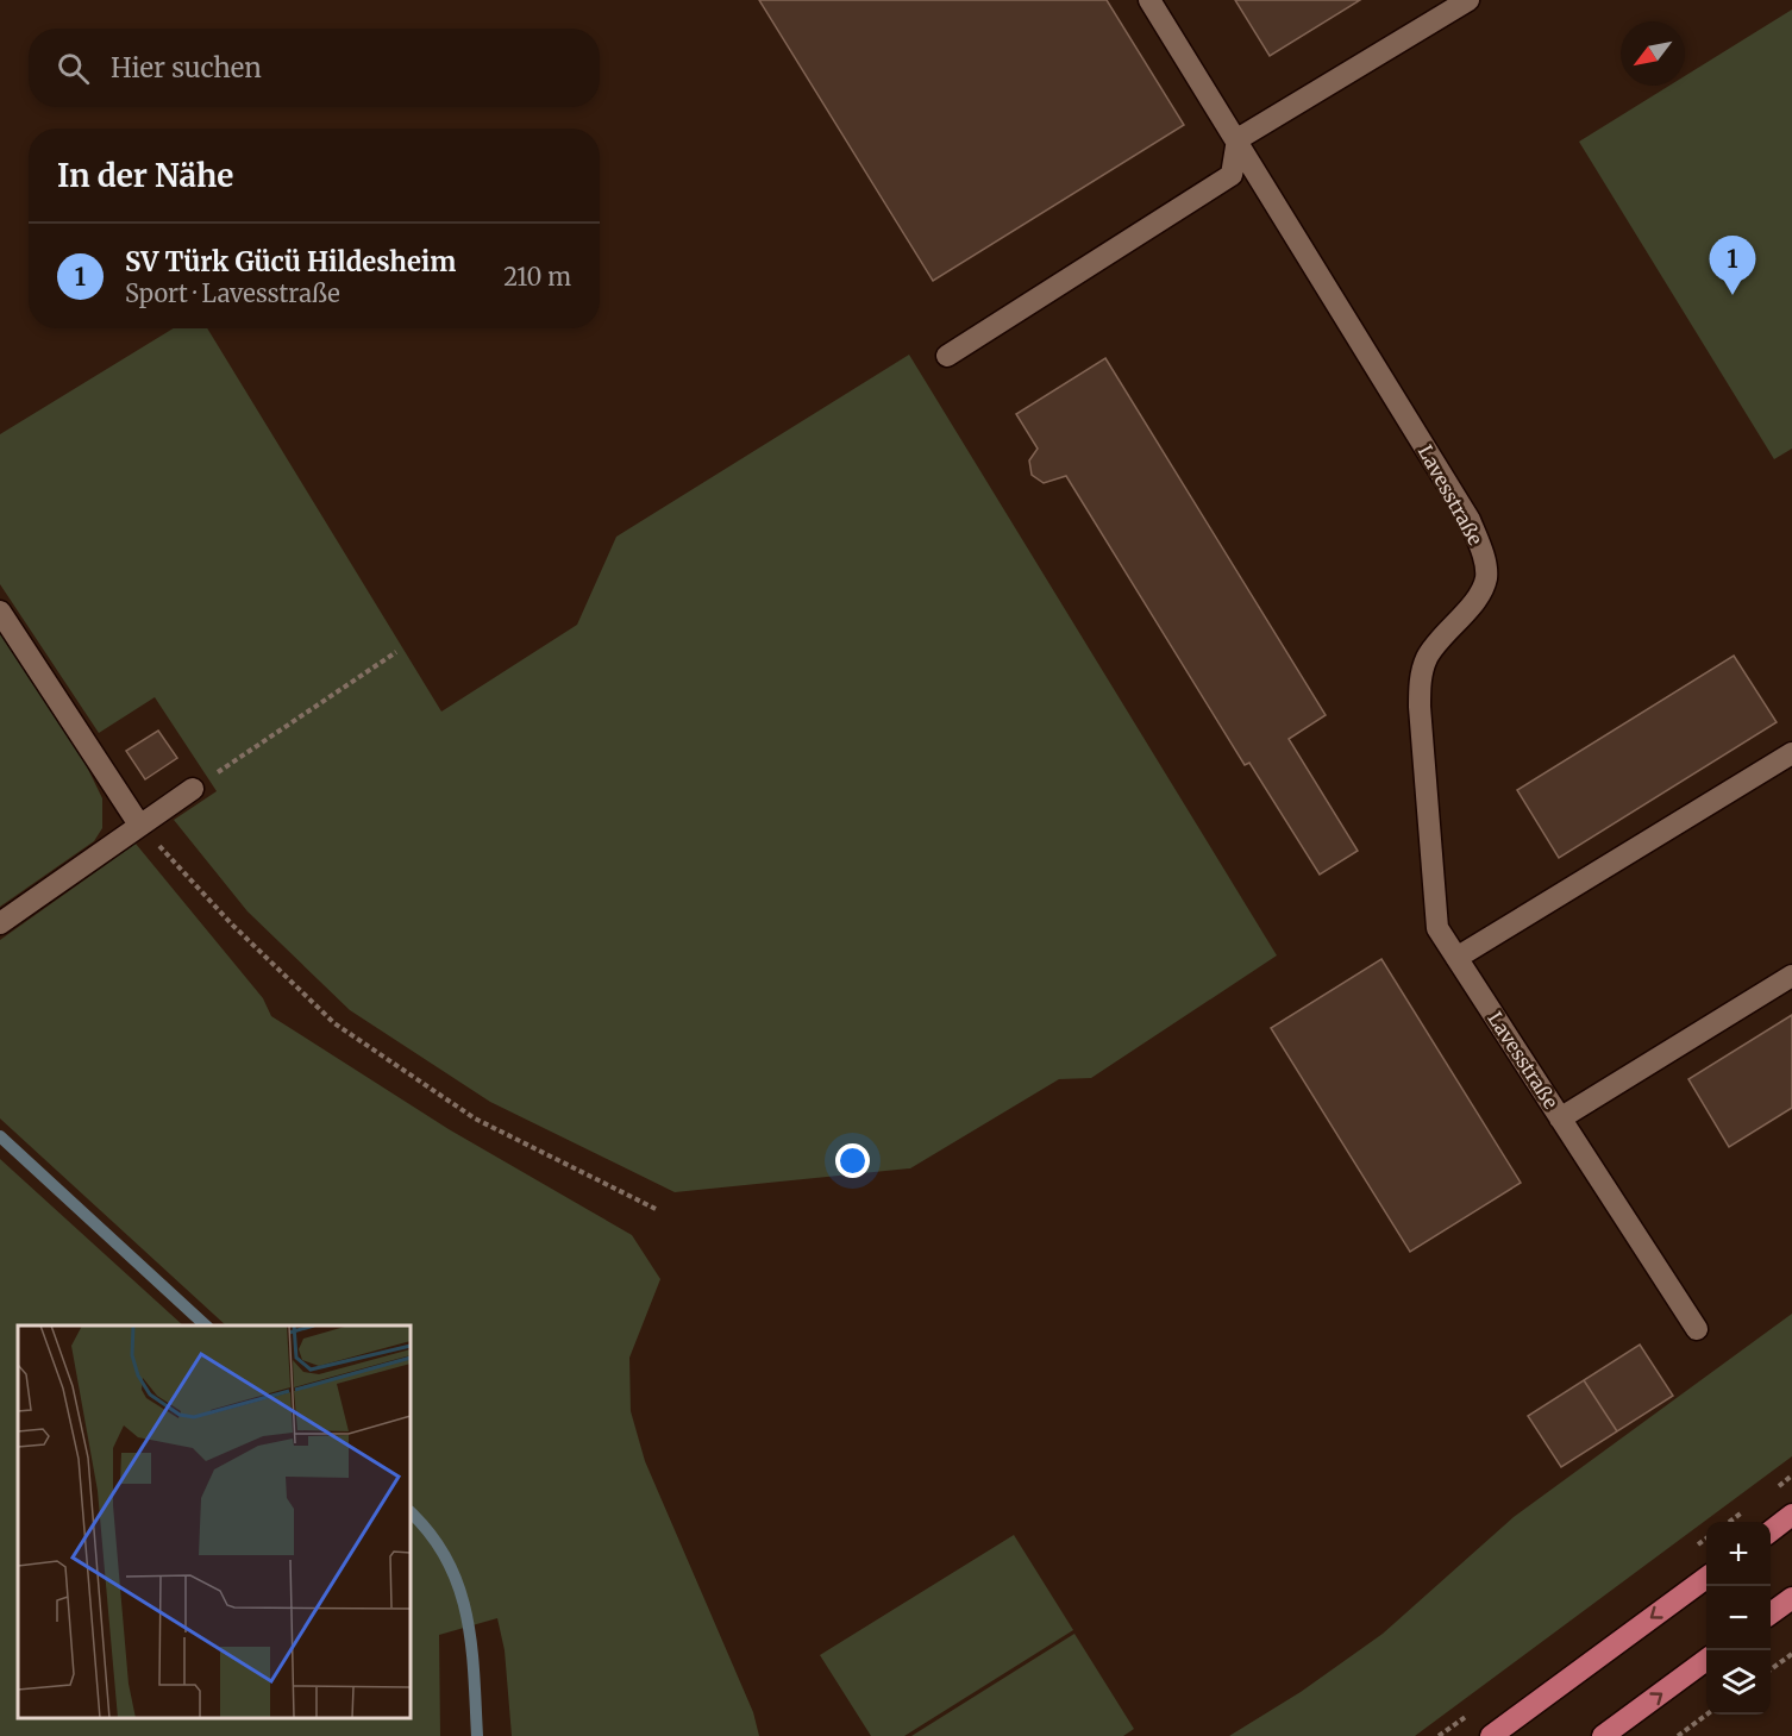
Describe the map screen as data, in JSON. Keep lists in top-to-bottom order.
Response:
{
  "streets": {
    "street": ["Lavesstraße"]
  },
  "north": "bottom left",
  "page": {
    "search": "Hier suchen",
    "heading": "In der Nähe",
    "list": [
      {
        "mark": "1",
        "name": "SV Türk Gücü Hildesheim",
        "note": "Sport · Lavesstraße",
        "value": "210 m"
      }
    ],
    "pins": "1",
    "map_buttons": ["+", "−"]
  }
}
